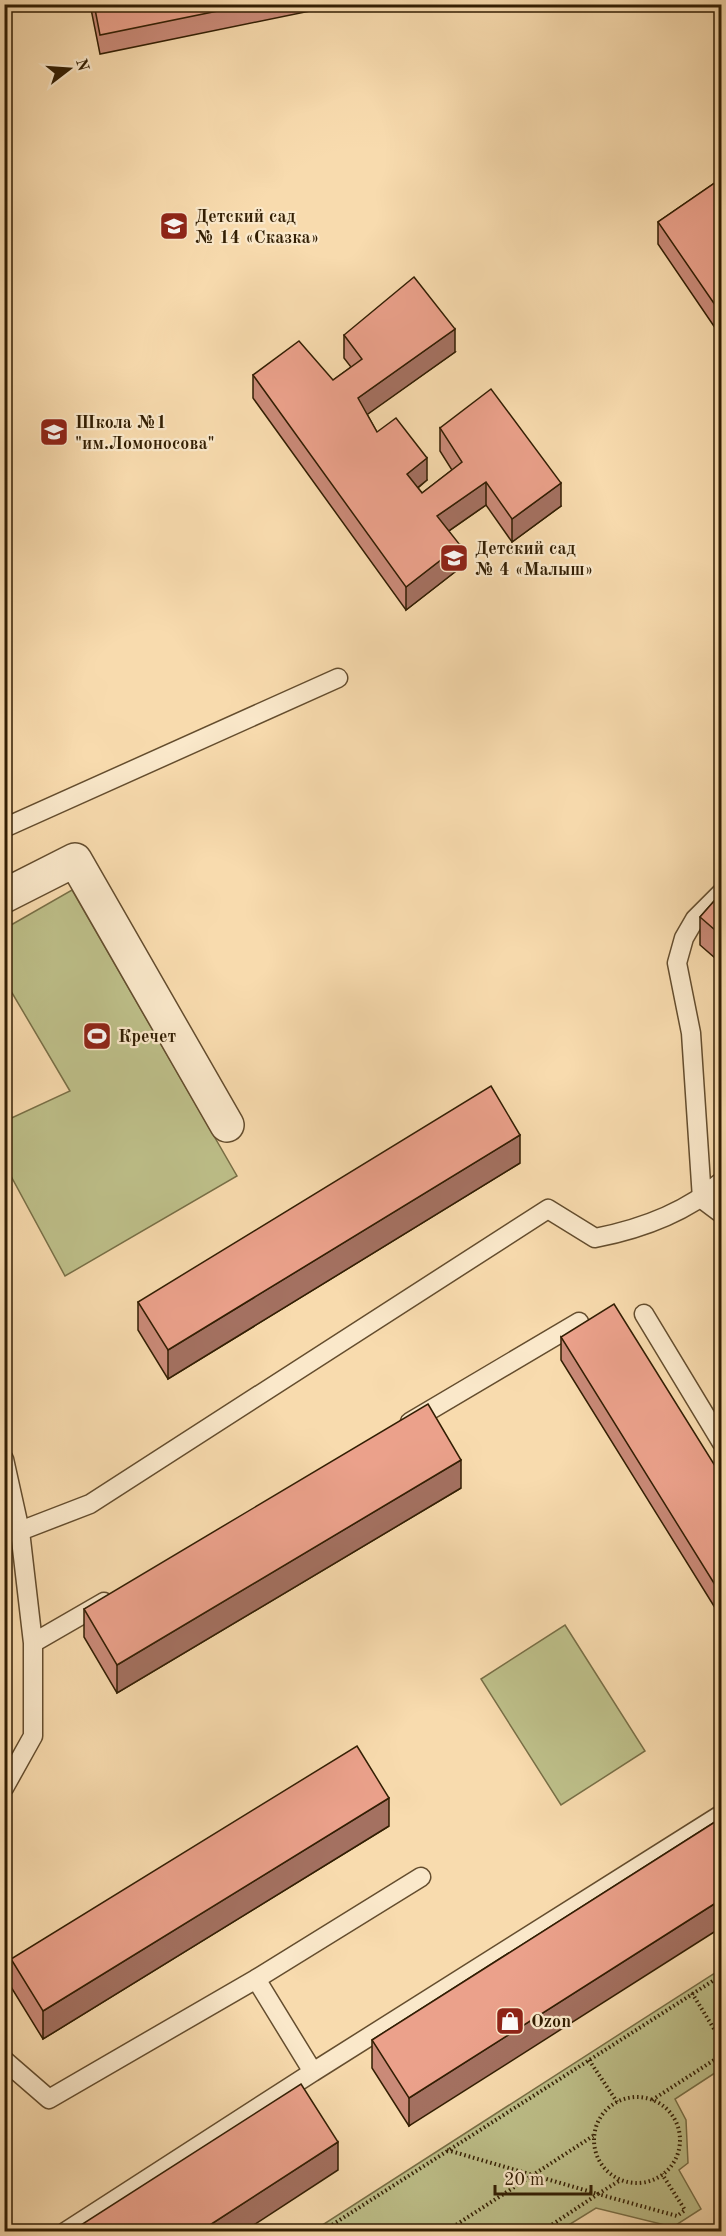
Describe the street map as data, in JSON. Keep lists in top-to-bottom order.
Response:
{
  "places": {
    "school or university": ["Детский сад № 14 «Сказка»", "Школа №1 \"им.Ломоносова\"", "Детский сад № 4 «Малыш»"],
    "sports": ["Кречет"],
    "shop": ["Ozon"]
  },
  "scale_bar": "20 m",
  "north": "right"
}
